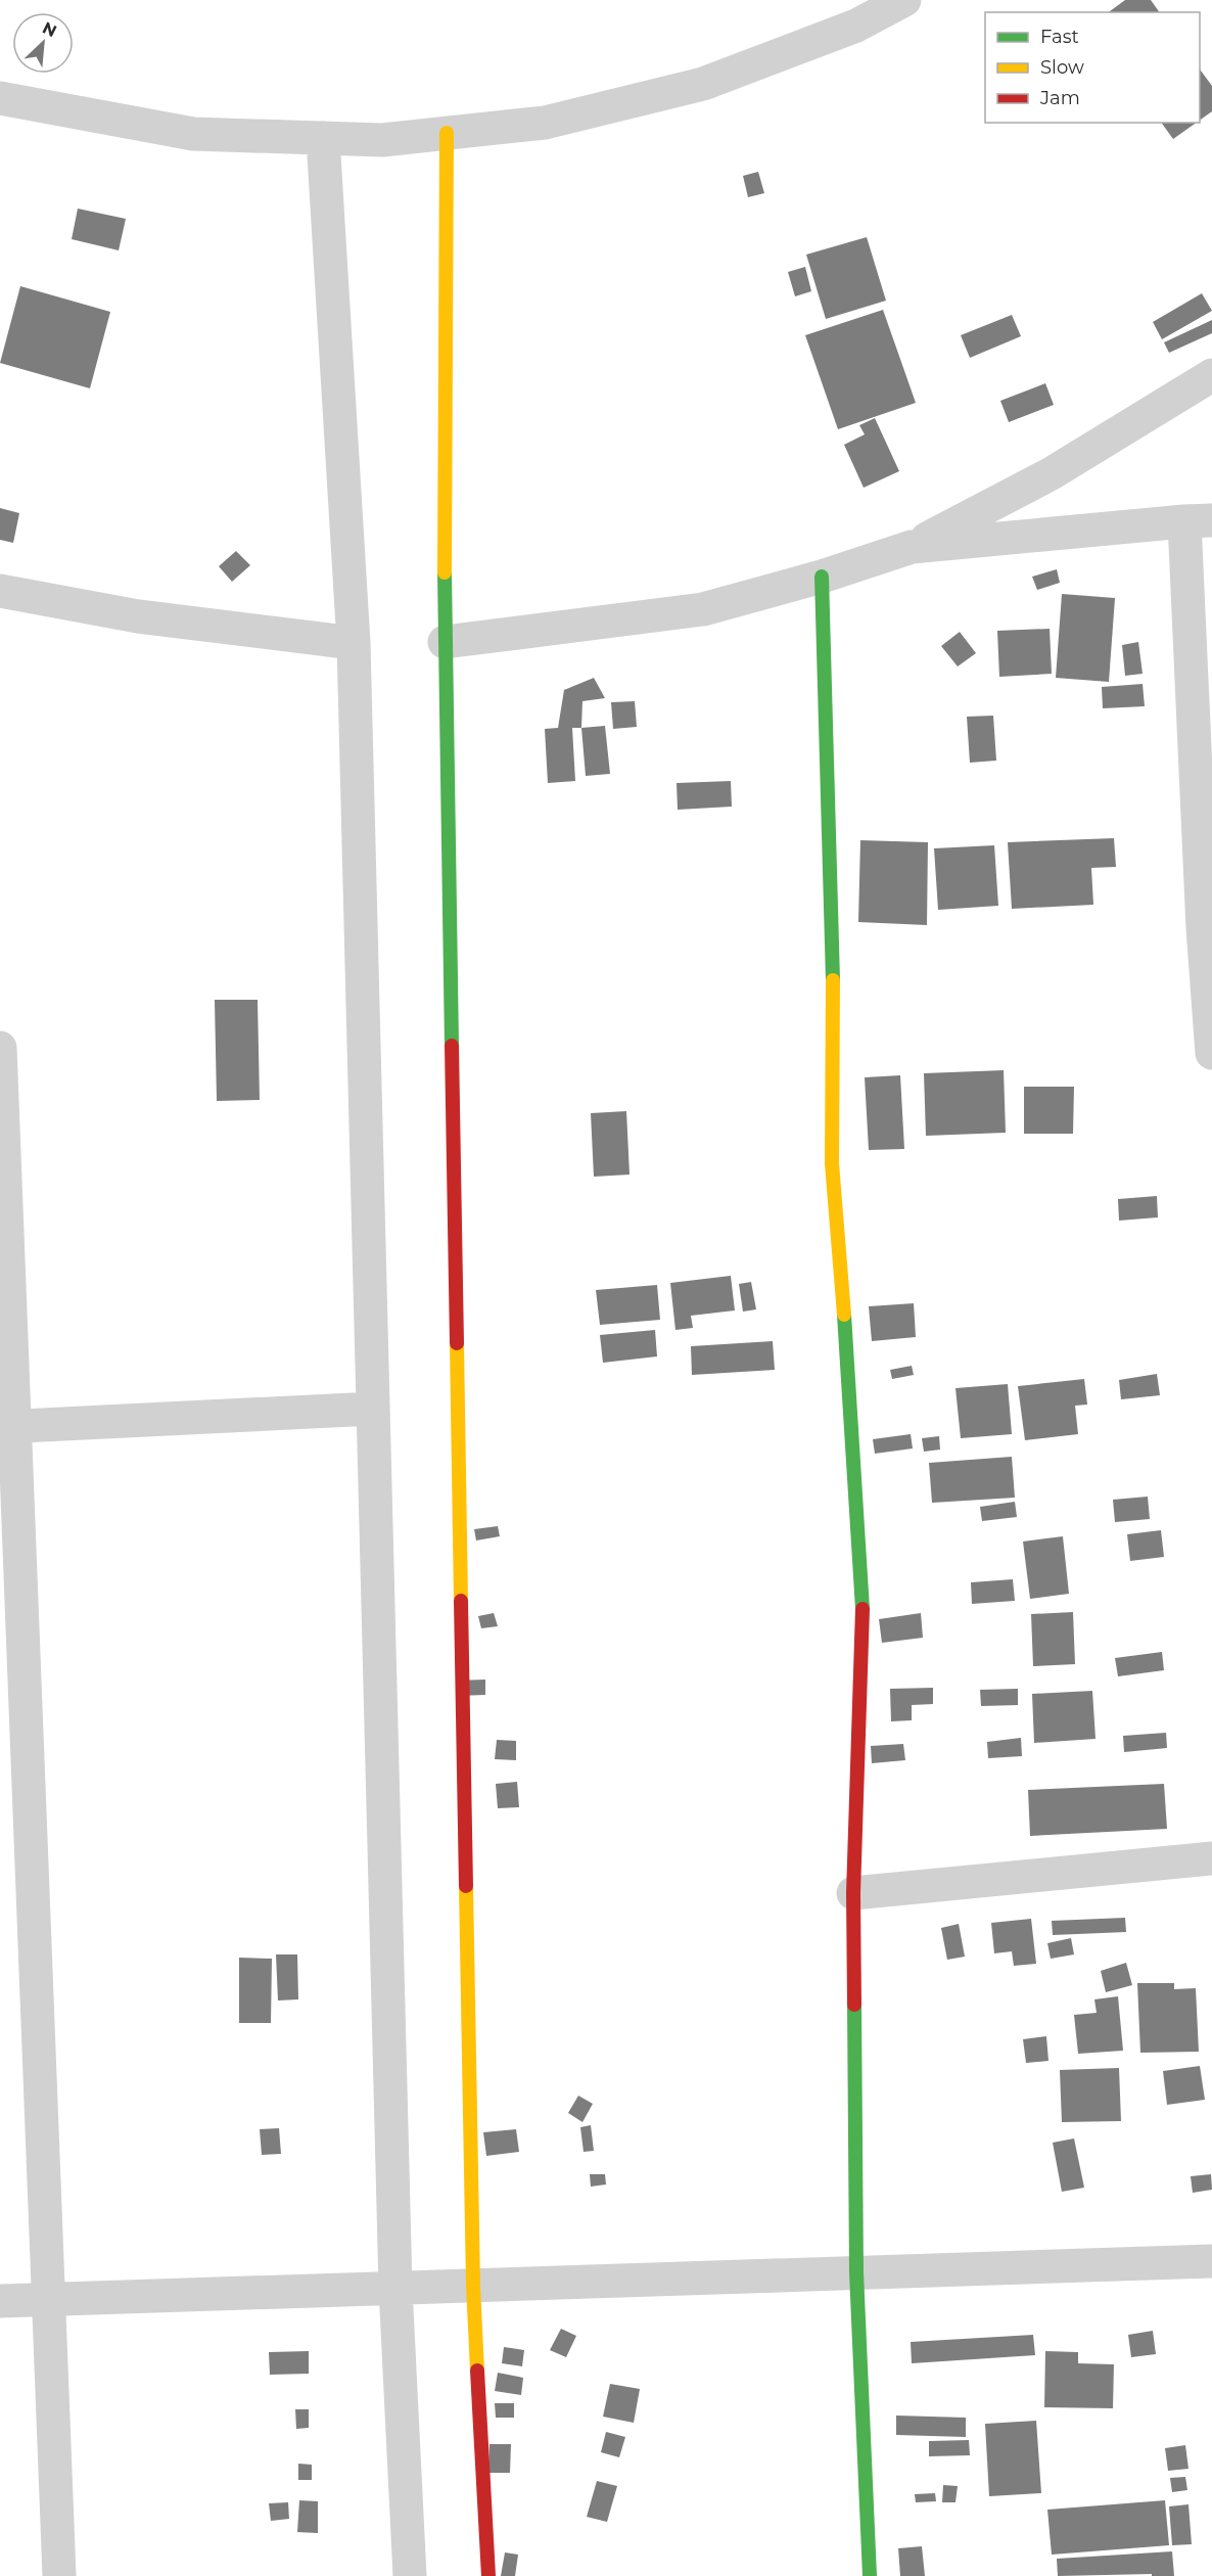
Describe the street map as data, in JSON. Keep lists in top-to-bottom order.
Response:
{
  "legend": ["Fast", "Slow", "Jam"],
  "north": "top right"
}
